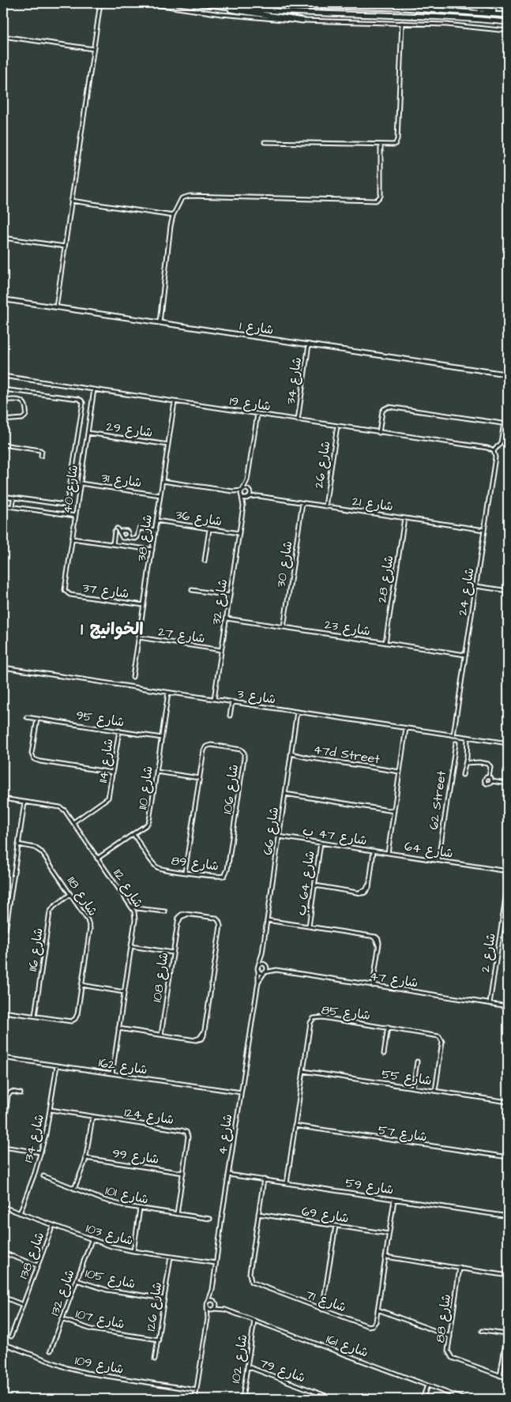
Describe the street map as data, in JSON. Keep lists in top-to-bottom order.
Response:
{
  "streets": {
    "street": [
      "شارع 1",
      "شارع 34",
      "شارع 19",
      "شارع 29",
      "شارع 26",
      "شارع 31",
      "شارع 40",
      "شارع 21",
      "شارع 36",
      "شارع 38",
      "شارع 30",
      "شارع 28",
      "شارع 37",
      "شارع 24",
      "شارع 32",
      "شارع 23",
      "شارع 27",
      "شارع 3",
      "شارع 95",
      "47d Street",
      "شارع 114",
      "شارع 110",
      "شارع 106",
      "62 Street",
      "شارع 66",
      "شارع 47 ب",
      "شارع 64",
      "شارع 89",
      "شارع 64 ب",
      "شارع 112",
      "شارع 118",
      "شارع 116",
      "شارع 2",
      "شارع 108",
      "شارع 47",
      "شارع 85",
      "شارع 162",
      "شارع 55",
      "شارع 124",
      "شارع 57",
      "شارع 4",
      "شارع 134",
      "شارع 99",
      "شارع 59",
      "شارع 101",
      "شارع 69",
      "شارع 103",
      "شارع 138",
      "شارع 105",
      "شارع 132",
      "شارع 71",
      "شارع 126",
      "شارع 107",
      "شارع 88",
      "شارع 161",
      "شارع 102",
      "شارع 109",
      "شارع 79"
    ]
  },
  "crossings": [
    ["شارع 1", "شارع 34"],
    ["شارع 34", "شارع 19"],
    ["شارع 19", "شارع 26"],
    ["شارع 19", "شارع 40"],
    ["شارع 19", "شارع 38"],
    ["شارع 19", "شارع 24"],
    ["شارع 29", "شارع 40"],
    ["شارع 29", "شارع 38"],
    ["شارع 26", "شارع 21"],
    ["شارع 31", "شارع 40"],
    ["شارع 31", "شارع 38"],
    ["شارع 40", "شارع 37"],
    ["شارع 21", "شارع 30"],
    ["شارع 21", "شارع 28"],
    ["شارع 21", "شارع 24"],
    ["شارع 21", "شارع 32"],
    ["شارع 36", "شارع 38"],
    ["شارع 36", "شارع 32"],
    ["شارع 38", "شارع 37"],
    ["شارع 38", "شارع 27"],
    ["شارع 30", "شارع 23"],
    ["شارع 28", "شارع 23"],
    ["شارع 24", "شارع 23"],
    ["شارع 24", "شارع 3"],
    ["شارع 32", "شارع 23"],
    ["شارع 32", "شارع 27"],
    ["شارع 32", "شارع 3"],
    ["شارع 3", "شارع 110"],
    ["شارع 3", "شارع 66"],
    ["شارع 3", "شارع 64"],
    ["شارع 95", "شارع 114"],
    ["شارع 95", "شارع 110"],
    ["47d Street", "شارع 66"],
    ["47d Street", "شارع 64"],
    ["شارع 114", "شارع 112"],
    ["شارع 110", "شارع 89"],
    ["شارع 110", "شارع 112"],
    ["شارع 106", "شارع 89"],
    ["62 Street", "شارع 64"],
    ["شارع 66", "شارع 47 ب"],
    ["شارع 66", "شارع 47"],
    ["شارع 66", "شارع 4"],
    ["شارع 47 ب", "شارع 64"],
    ["شارع 47 ب", "شارع 64 ب"],
    ["شارع 112", "شارع 162"],
    ["شارع 118", "شارع 116"],
    ["شارع 2", "شارع 47"],
    ["شارع 47", "شارع 4"],
    ["شارع 85", "شارع 55"],
    ["شارع 85", "شارع 57"],
    ["شارع 85", "شارع 59"],
    ["شارع 162", "شارع 4"],
    ["شارع 162", "شارع 134"],
    ["شارع 124", "شارع 134"],
    ["شارع 124", "شارع 99"],
    ["شارع 124", "شارع 101"],
    ["شارع 4", "شارع 59"],
    ["شارع 4", "شارع 103"],
    ["شارع 4", "شارع 161"],
    ["شارع 134", "شارع 103"],
    ["شارع 59", "شارع 71"],
    ["شارع 69", "شارع 71"],
    ["شارع 103", "شارع 138"],
    ["شارع 103", "شارع 132"],
    ["شارع 103", "شارع 126"],
    ["شارع 105", "شارع 132"],
    ["شارع 105", "شارع 126"],
    ["شارع 132", "شارع 107"],
    ["شارع 126", "شارع 107"],
    ["شارع 161", "شارع 102"],
    ["شارع 102", "شارع 79"]
  ],
  "districts": ["الخوانيج 1"]
}
